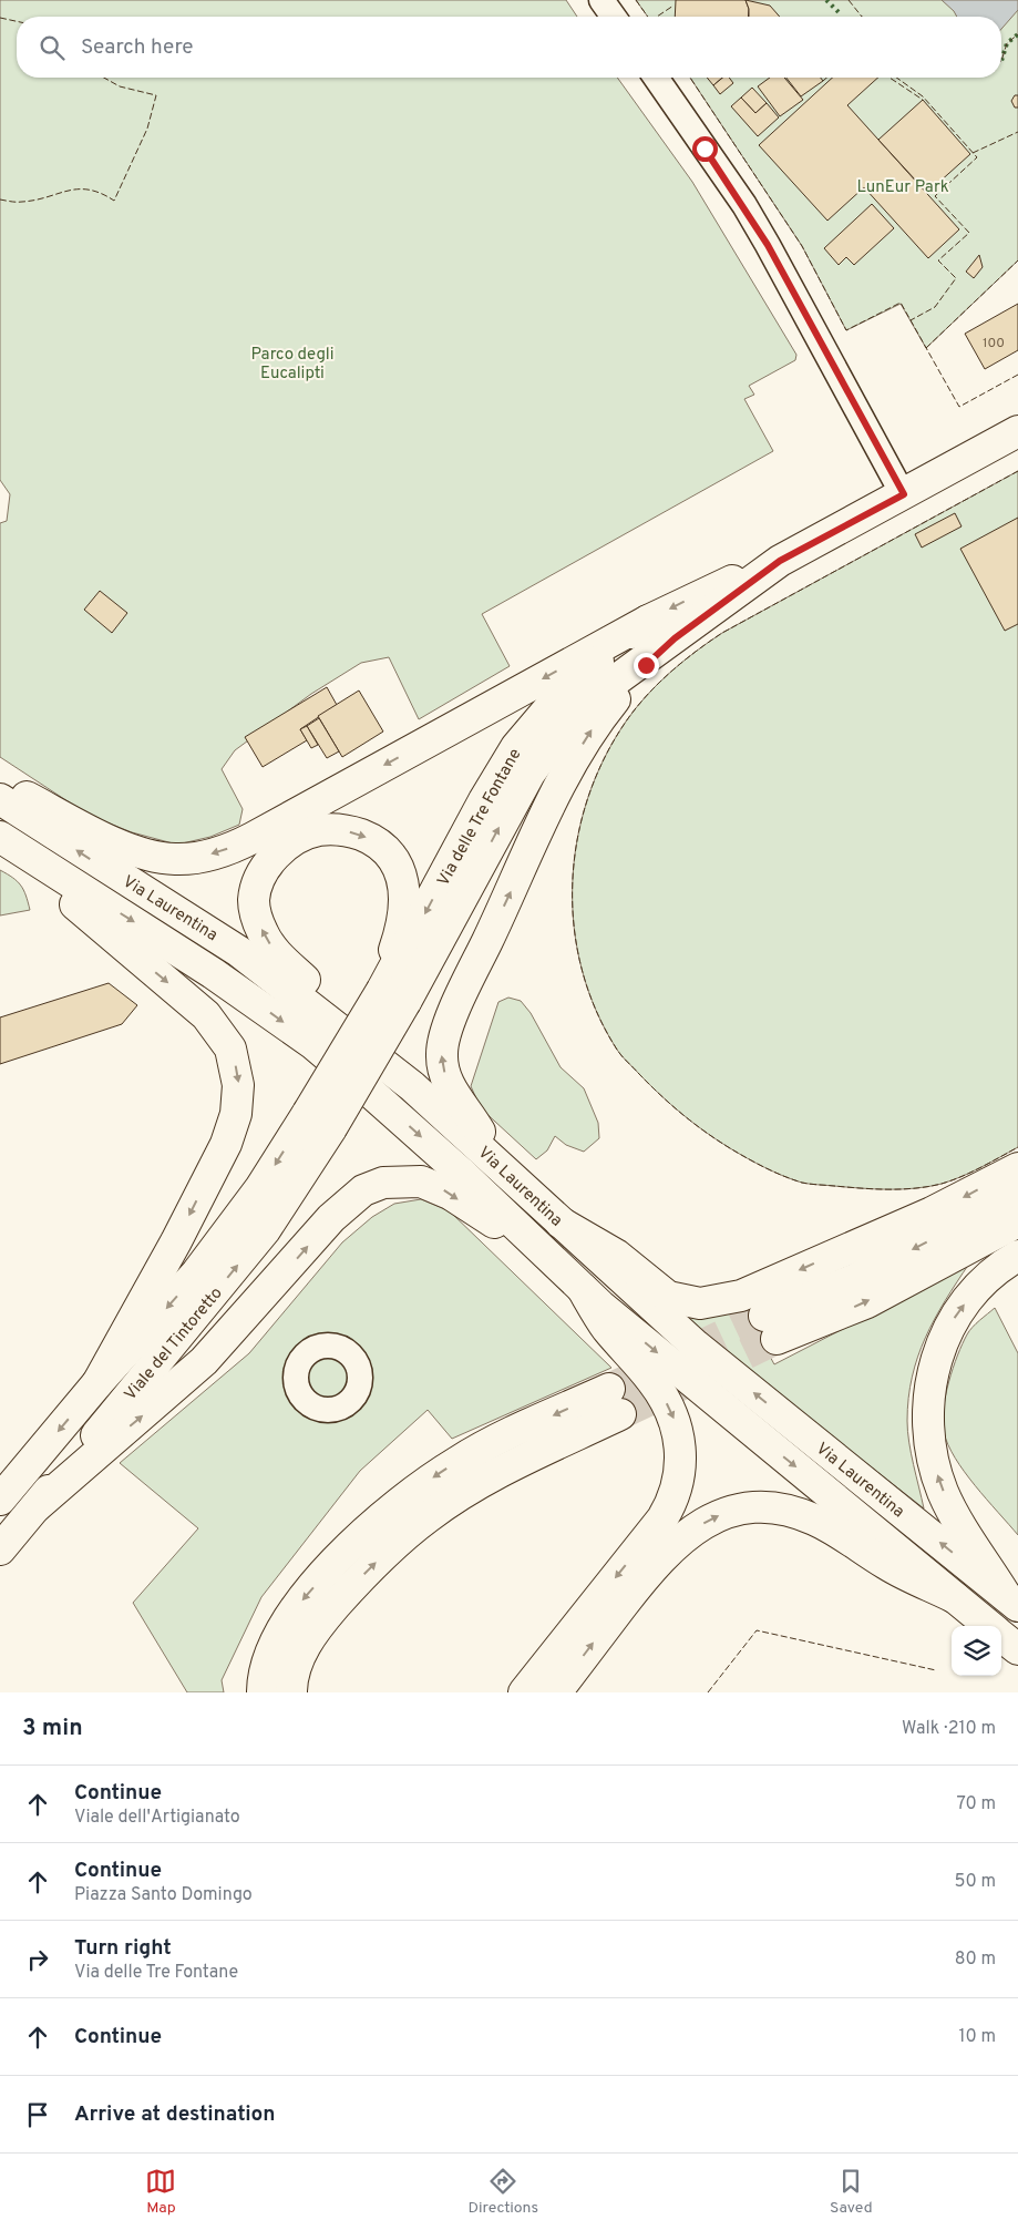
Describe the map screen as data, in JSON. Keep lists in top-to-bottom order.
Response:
{
  "streets": {
    "main road": ["Via delle Tre Fontane", "Via Laurentina", "Viale del Tintoretto"]
  },
  "crossings": [
    ["Via delle Tre Fontane", "Viale del Tintoretto"]
  ],
  "parks": ["LunEur Park", "Parco degli Eucalipti"],
  "house_numbers": ["100"],
  "page": {
    "search": "Search here",
    "heading": ["3 min", "Walk · 210 m"],
    "list": [
      ["Continue", "Viale dell'Artigianato", "70 m"],
      ["Continue", "Piazza Santo Domingo", "50 m"],
      ["Turn right", "Via delle Tre Fontane", "80 m"],
      ["Continue", "10 m"],
      "Arrive at destination"
    ],
    "nav": ["Map", "Directions", "Saved"]
  }
}
